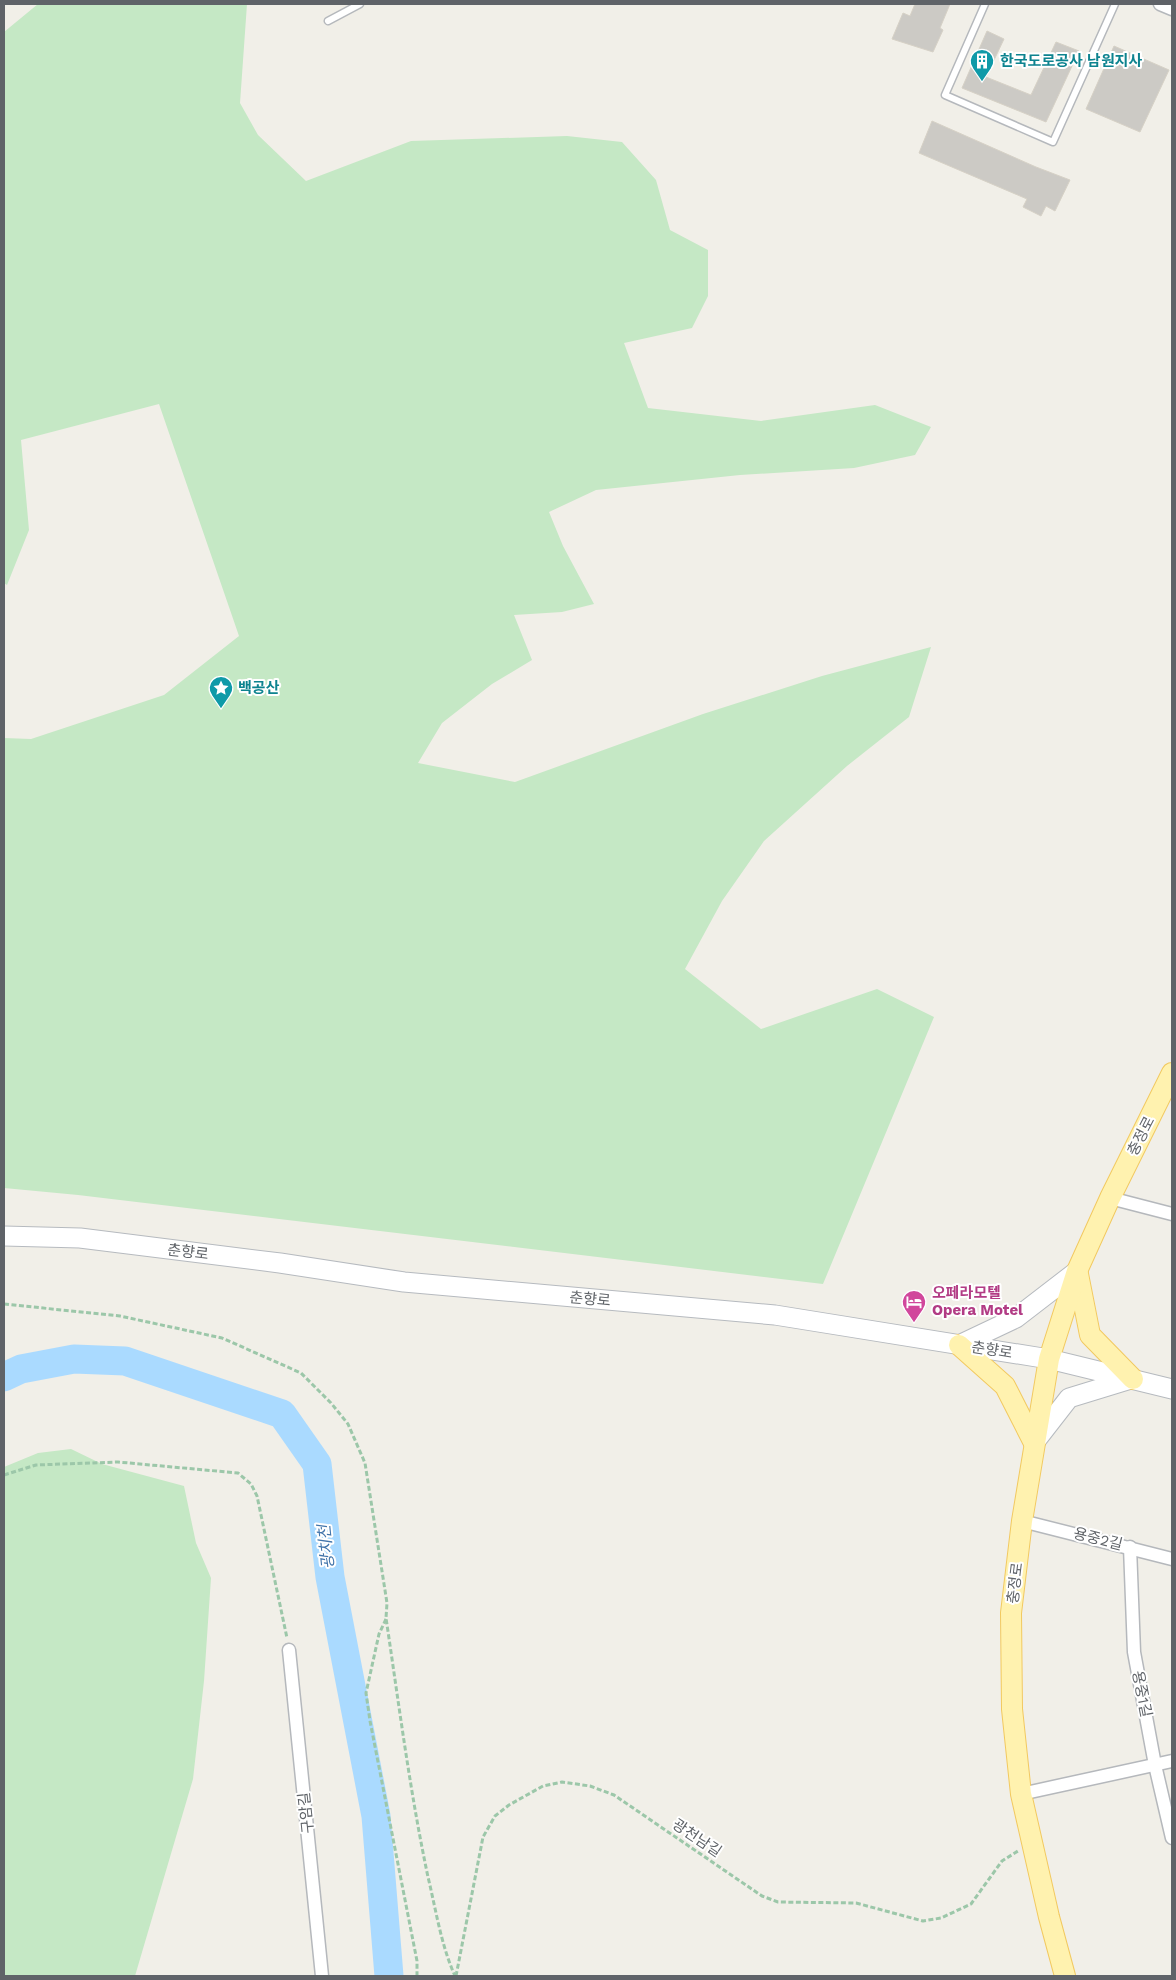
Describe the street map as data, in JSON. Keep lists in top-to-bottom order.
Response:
{
  "streets": {
    "main road": ["충정로"],
    "street": [
      "춘향로",
      "용중2길",
      "용중1길",
      "구암길"
    ],
    "path": ["광천남길"]
  },
  "crossings": [
    ["충정로", "춘향로"],
    ["충정로", "용중2길"],
    ["충정로", "광천남길"],
    ["용중2길", "용중1길"]
  ],
  "water": ["광치천"],
  "places": {
    "building": ["한국도로공사 남원지사"],
    "place": ["백공산"],
    "hotel": ["오페라모텔 Opera Motel"]
  }
}
